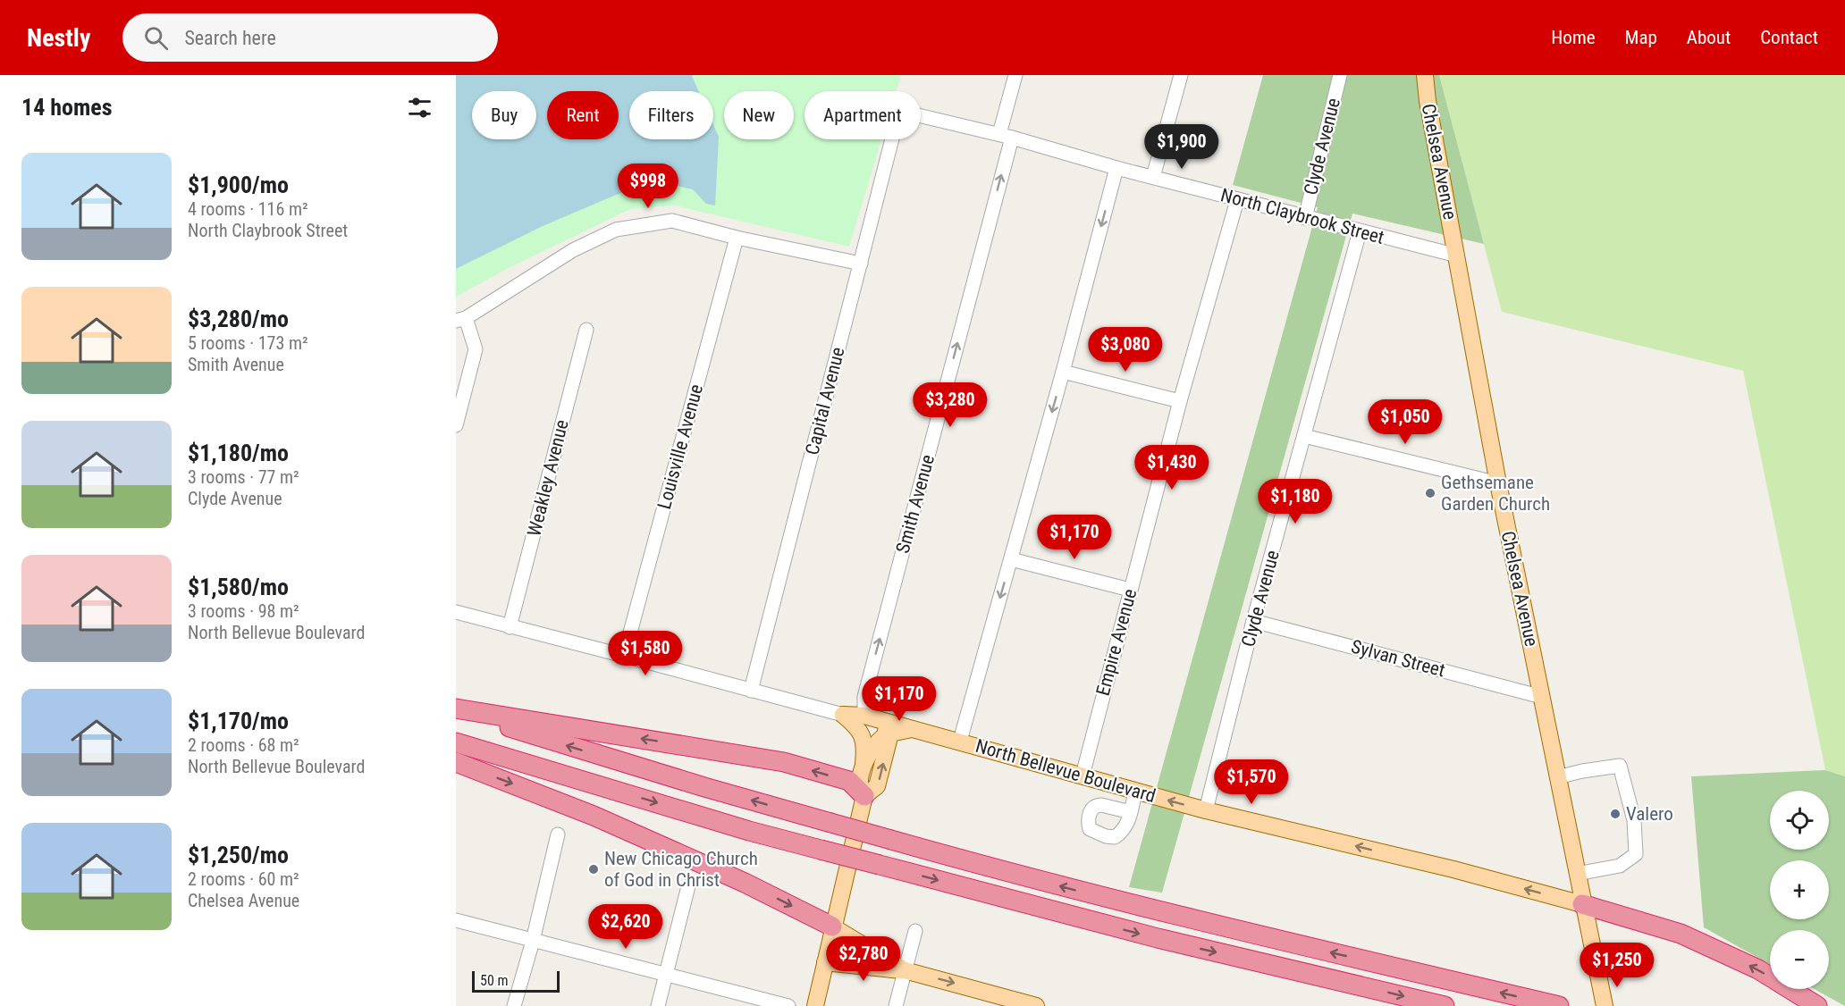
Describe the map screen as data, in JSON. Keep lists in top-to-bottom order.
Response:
{
  "streets": {
    "main road": ["Chelsea Avenue", "North Bellevue Boulevard"],
    "street": [
      "Clyde Avenue",
      "North Claybrook Street",
      "Capital Avenue",
      "Louisville Avenue",
      "Weakley Avenue",
      "Smith Avenue",
      "Empire Avenue",
      "Sylvan Street"
    ]
  },
  "crossings": [
    ["Clyde Avenue", "North Claybrook Street"],
    ["Clyde Avenue", "Sylvan Street"],
    ["Clyde Avenue", "North Bellevue Boulevard"],
    ["Chelsea Avenue", "North Claybrook Street"],
    ["Chelsea Avenue", "Sylvan Street"],
    ["Chelsea Avenue", "North Bellevue Boulevard"],
    ["North Claybrook Street", "Smith Avenue"],
    ["North Claybrook Street", "Empire Avenue"],
    ["Capital Avenue", "North Bellevue Boulevard"],
    ["Louisville Avenue", "North Bellevue Boulevard"],
    ["Weakley Avenue", "North Bellevue Boulevard"],
    ["Smith Avenue", "North Bellevue Boulevard"],
    ["Empire Avenue", "North Bellevue Boulevard"]
  ],
  "one_way": ["North Bellevue Boulevard"],
  "places": ["Gethsemane Garden Church", "Valero", "New Chicago Church of God in Christ"],
  "scale_bar": "50 m",
  "page": {
    "header": "Nestly",
    "search": "Search here",
    "nav": [
      "Home",
      "Map",
      "About",
      "Contact"
    ],
    "heading": "14 homes",
    "chip": [
      "Buy",
      "Rent",
      "Filters",
      "New",
      "Apartment"
    ],
    "price": [
      "$1,900",
      "$998",
      "$3,080",
      "$3,280",
      "$1,050",
      "$1,430",
      "$1,180",
      "$1,170",
      "$1,580",
      "$1,170",
      "$1,570",
      "$2,620",
      "$2,780",
      "$1,250"
    ],
    "list": [
      {
        "name": "$1,900/mo",
        "note": "4 rooms · 116 m² · North Claybrook Street"
      },
      {
        "name": "$3,280/mo",
        "note": "5 rooms · 173 m² · Smith Avenue"
      },
      {
        "name": "$1,180/mo",
        "note": "3 rooms · 77 m² · Clyde Avenue"
      },
      {
        "name": "$1,580/mo",
        "note": "3 rooms · 98 m² · North Bellevue Boulevard"
      },
      {
        "name": "$1,170/mo",
        "note": "2 rooms · 68 m² · North Bellevue Boulevard"
      },
      {
        "name": "$1,250/mo",
        "note": "2 rooms · 60 m² · Chelsea Avenue"
      }
    ],
    "map_buttons": ["+", "−"],
    "scale": "50 m"
  }
}
